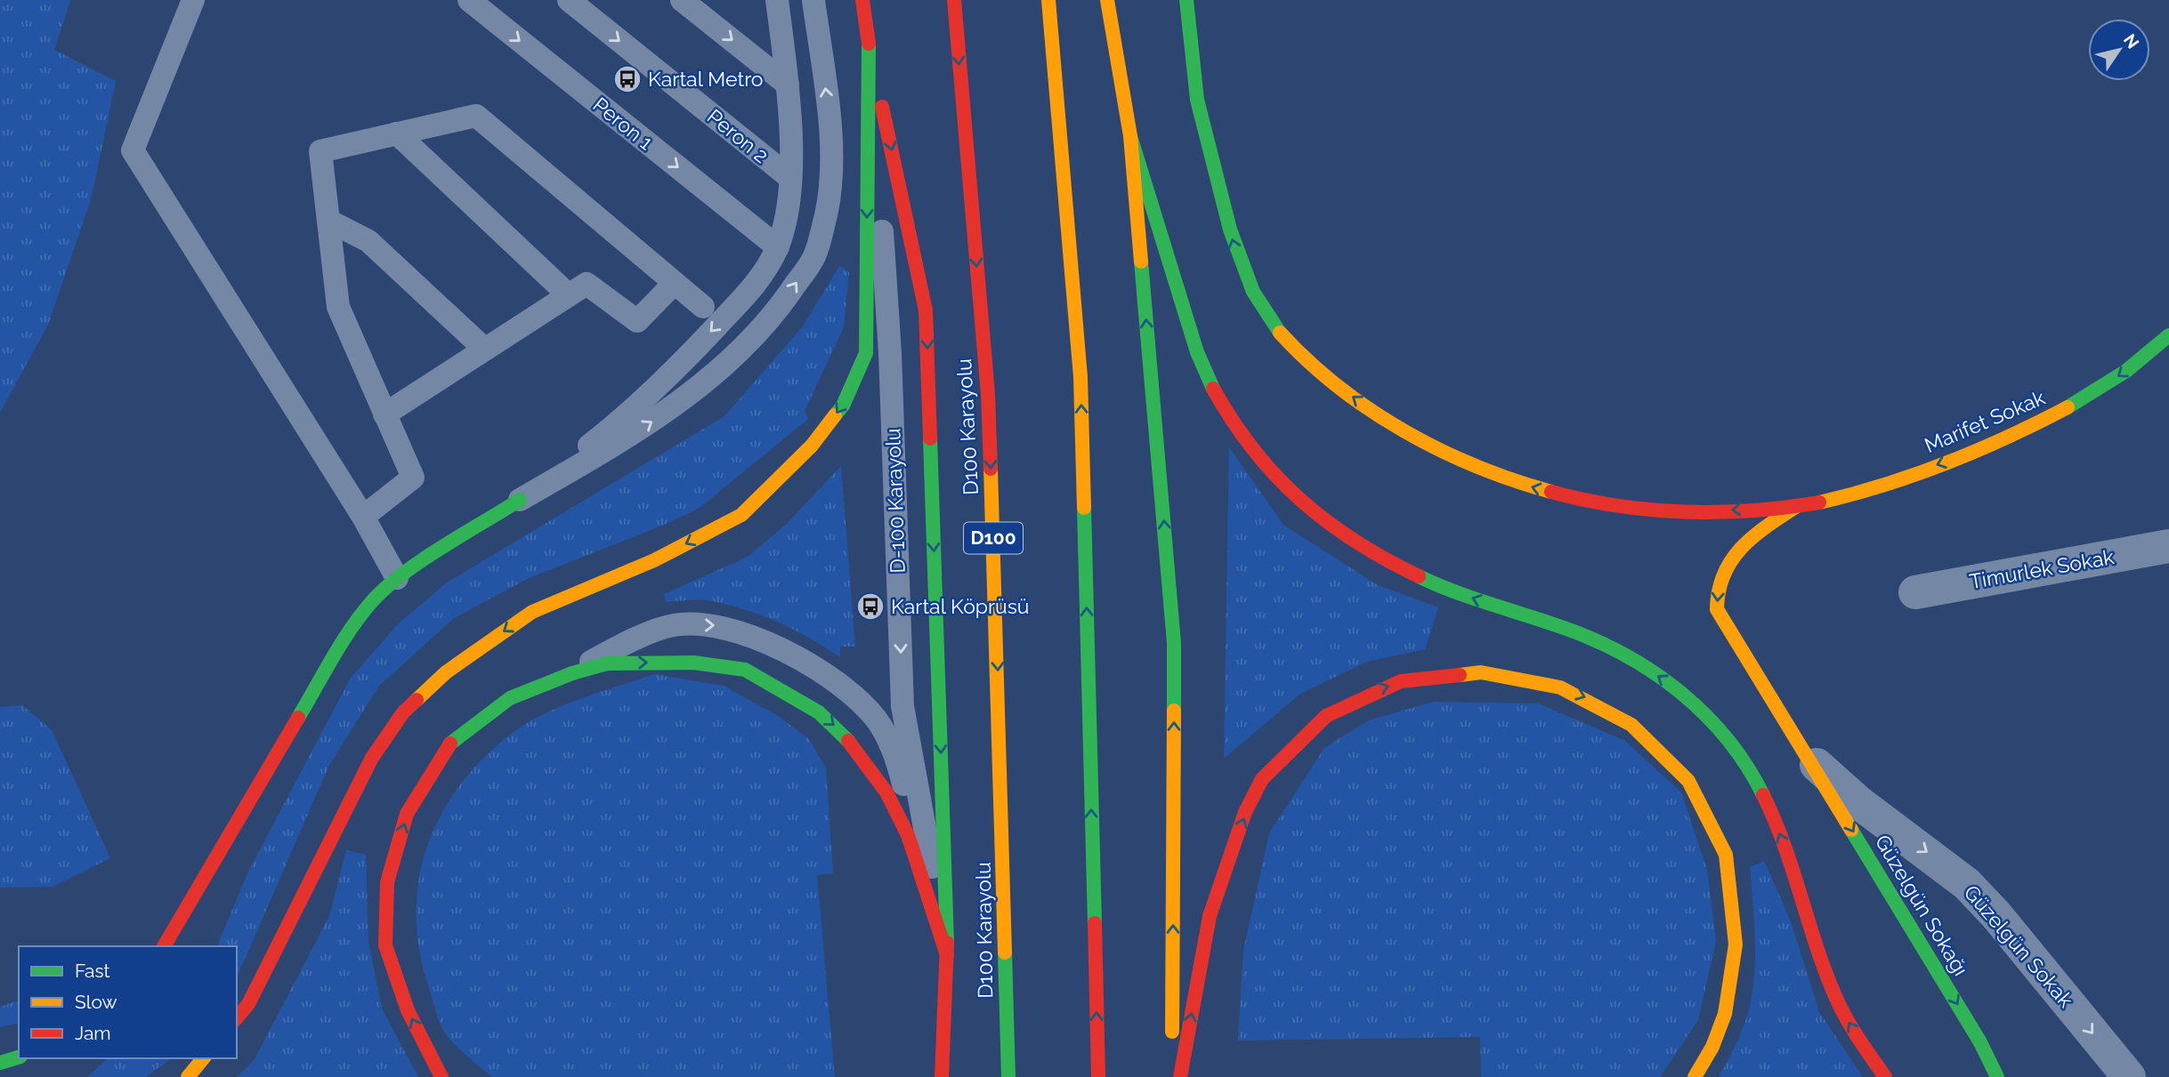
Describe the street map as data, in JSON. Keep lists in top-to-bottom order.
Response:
{
  "streets": {
    "main road": [
      "Marifet Sokak",
      "D100 Karayolu",
      "D100",
      "Güzelgün Sokağı"
    ],
    "street": ["Timurlek Sokak", "Güzelgün Sokak"],
    "lane": ["Peron 1", "Peron 2", "D-100 Karayolu"]
  },
  "crossings": [
    ["Marifet Sokak", "Güzelgün Sokağı"],
    ["Güzelgün Sokağı", "Güzelgün Sokak"]
  ],
  "one_way": [
    "Marifet Sokak",
    "D-100 Karayolu",
    "Güzelgün Sokağı",
    "Güzelgün Sokak"
  ],
  "places": {
    "bus stop": ["Kartal Metro", "Kartal Köprüsü"]
  },
  "legend": ["Fast", "Slow", "Jam"],
  "north": "top right"
}
